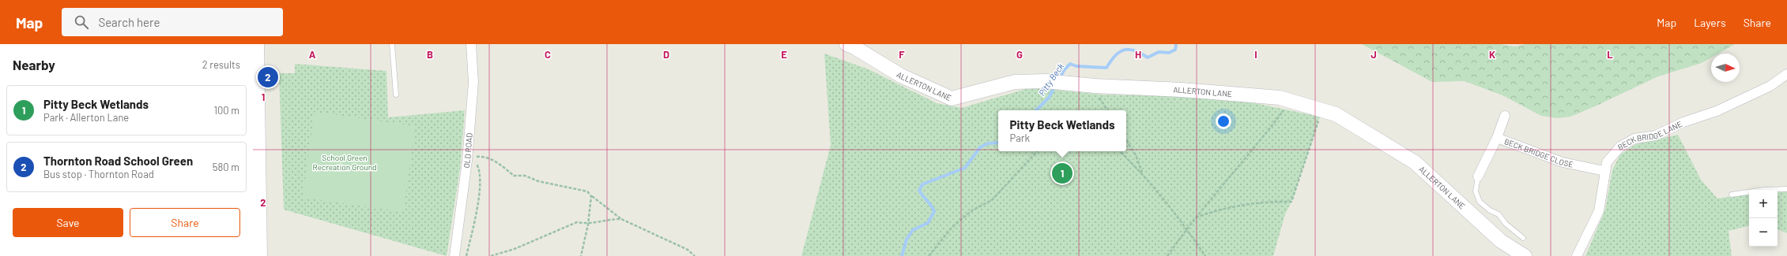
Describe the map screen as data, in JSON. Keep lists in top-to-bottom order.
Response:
{
  "streets": {
    "street": [
      "ALLERTON LANE",
      "BECK BRIDGE LANE",
      "OLD ROAD",
      "BECK BRIDGE CLOSE"
    ]
  },
  "crossings": [
    ["BECK BRIDGE LANE", "BECK BRIDGE CLOSE"]
  ],
  "water": ["Pitty Beck"],
  "parks": ["School Green Recreation Ground"],
  "north": "right",
  "page": {
    "header": "Map",
    "search": "Search here",
    "nav": ["Map", "Layers", "Share"],
    "heading": ["Nearby", "2 results"],
    "pins": ["2", "1"],
    "list": [
      {
        "mark": "1",
        "name": "Pitty Beck Wetlands",
        "note": "Park · Allerton Lane",
        "value": "100 m"
      },
      {
        "mark": "2",
        "name": "Thornton Road School Green",
        "note": "Bus stop · Thornton Road",
        "value": "580 m"
      }
    ],
    "popup": ["Pitty Beck Wetlands", "Park"],
    "map_buttons": ["+", "−"],
    "buttons": ["Save", "Share"]
  },
  "grid": {
    "columns": [
      "A",
      "B",
      "C",
      "D",
      "E",
      "F",
      "G",
      "H",
      "I",
      "J",
      "K",
      "L"
    ],
    "rows": ["1", "2"]
  }
}
